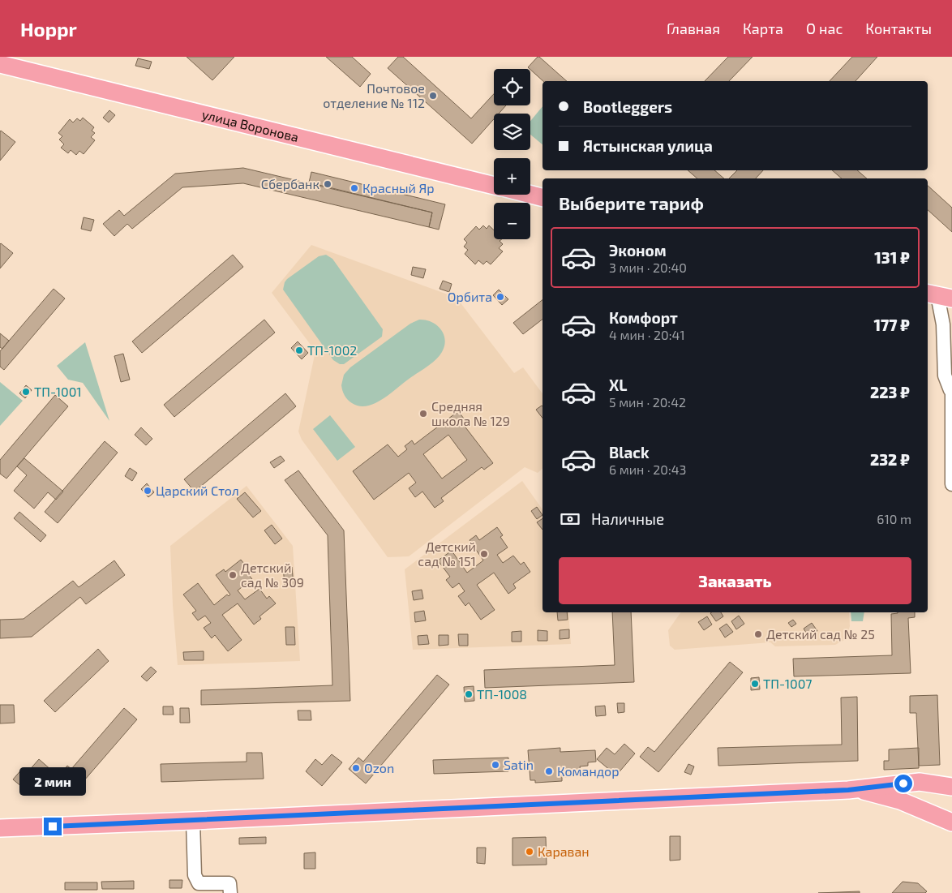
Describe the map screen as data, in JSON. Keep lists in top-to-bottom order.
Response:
{
  "streets": {
    "main road": ["улица Воронова"]
  },
  "places": [
    "Почтовое отделение № 112",
    "Сбербанк",
    "Красный Яр",
    "Орбита",
    "ТП-1002",
    "ТП-1001",
    "Средняя школа № 129",
    "Царский Стол",
    "Детский сад № 151",
    "Детский сад № 309",
    "Детский сад № 25",
    "ТП-1007",
    "ТП-1008",
    "Satin",
    "Ozon",
    "Командор",
    "Караван"
  ],
  "page": {
    "header": "Hoppr",
    "nav": [
      "Главная",
      "Карта",
      "О нас",
      "Контакты"
    ],
    "map_buttons": ["+", "−"],
    "banner": ["Bootleggers", "Ястынская улица"],
    "heading": "Выберите тариф",
    "list": [
      {
        "name": "Эконом",
        "note": "3 мин · 20:40",
        "value": "131 ₽"
      },
      {
        "name": "Комфорт",
        "note": "4 мин · 20:41",
        "value": "177 ₽"
      },
      {
        "name": "XL",
        "note": "5 мин · 20:42",
        "value": "223 ₽"
      },
      {
        "name": "Black",
        "note": "6 мин · 20:43",
        "value": "232 ₽"
      }
    ],
    "pay": ["Наличные", "610 m"],
    "buttons": "Заказать",
    "bubble": "2 мин"
  }
}
